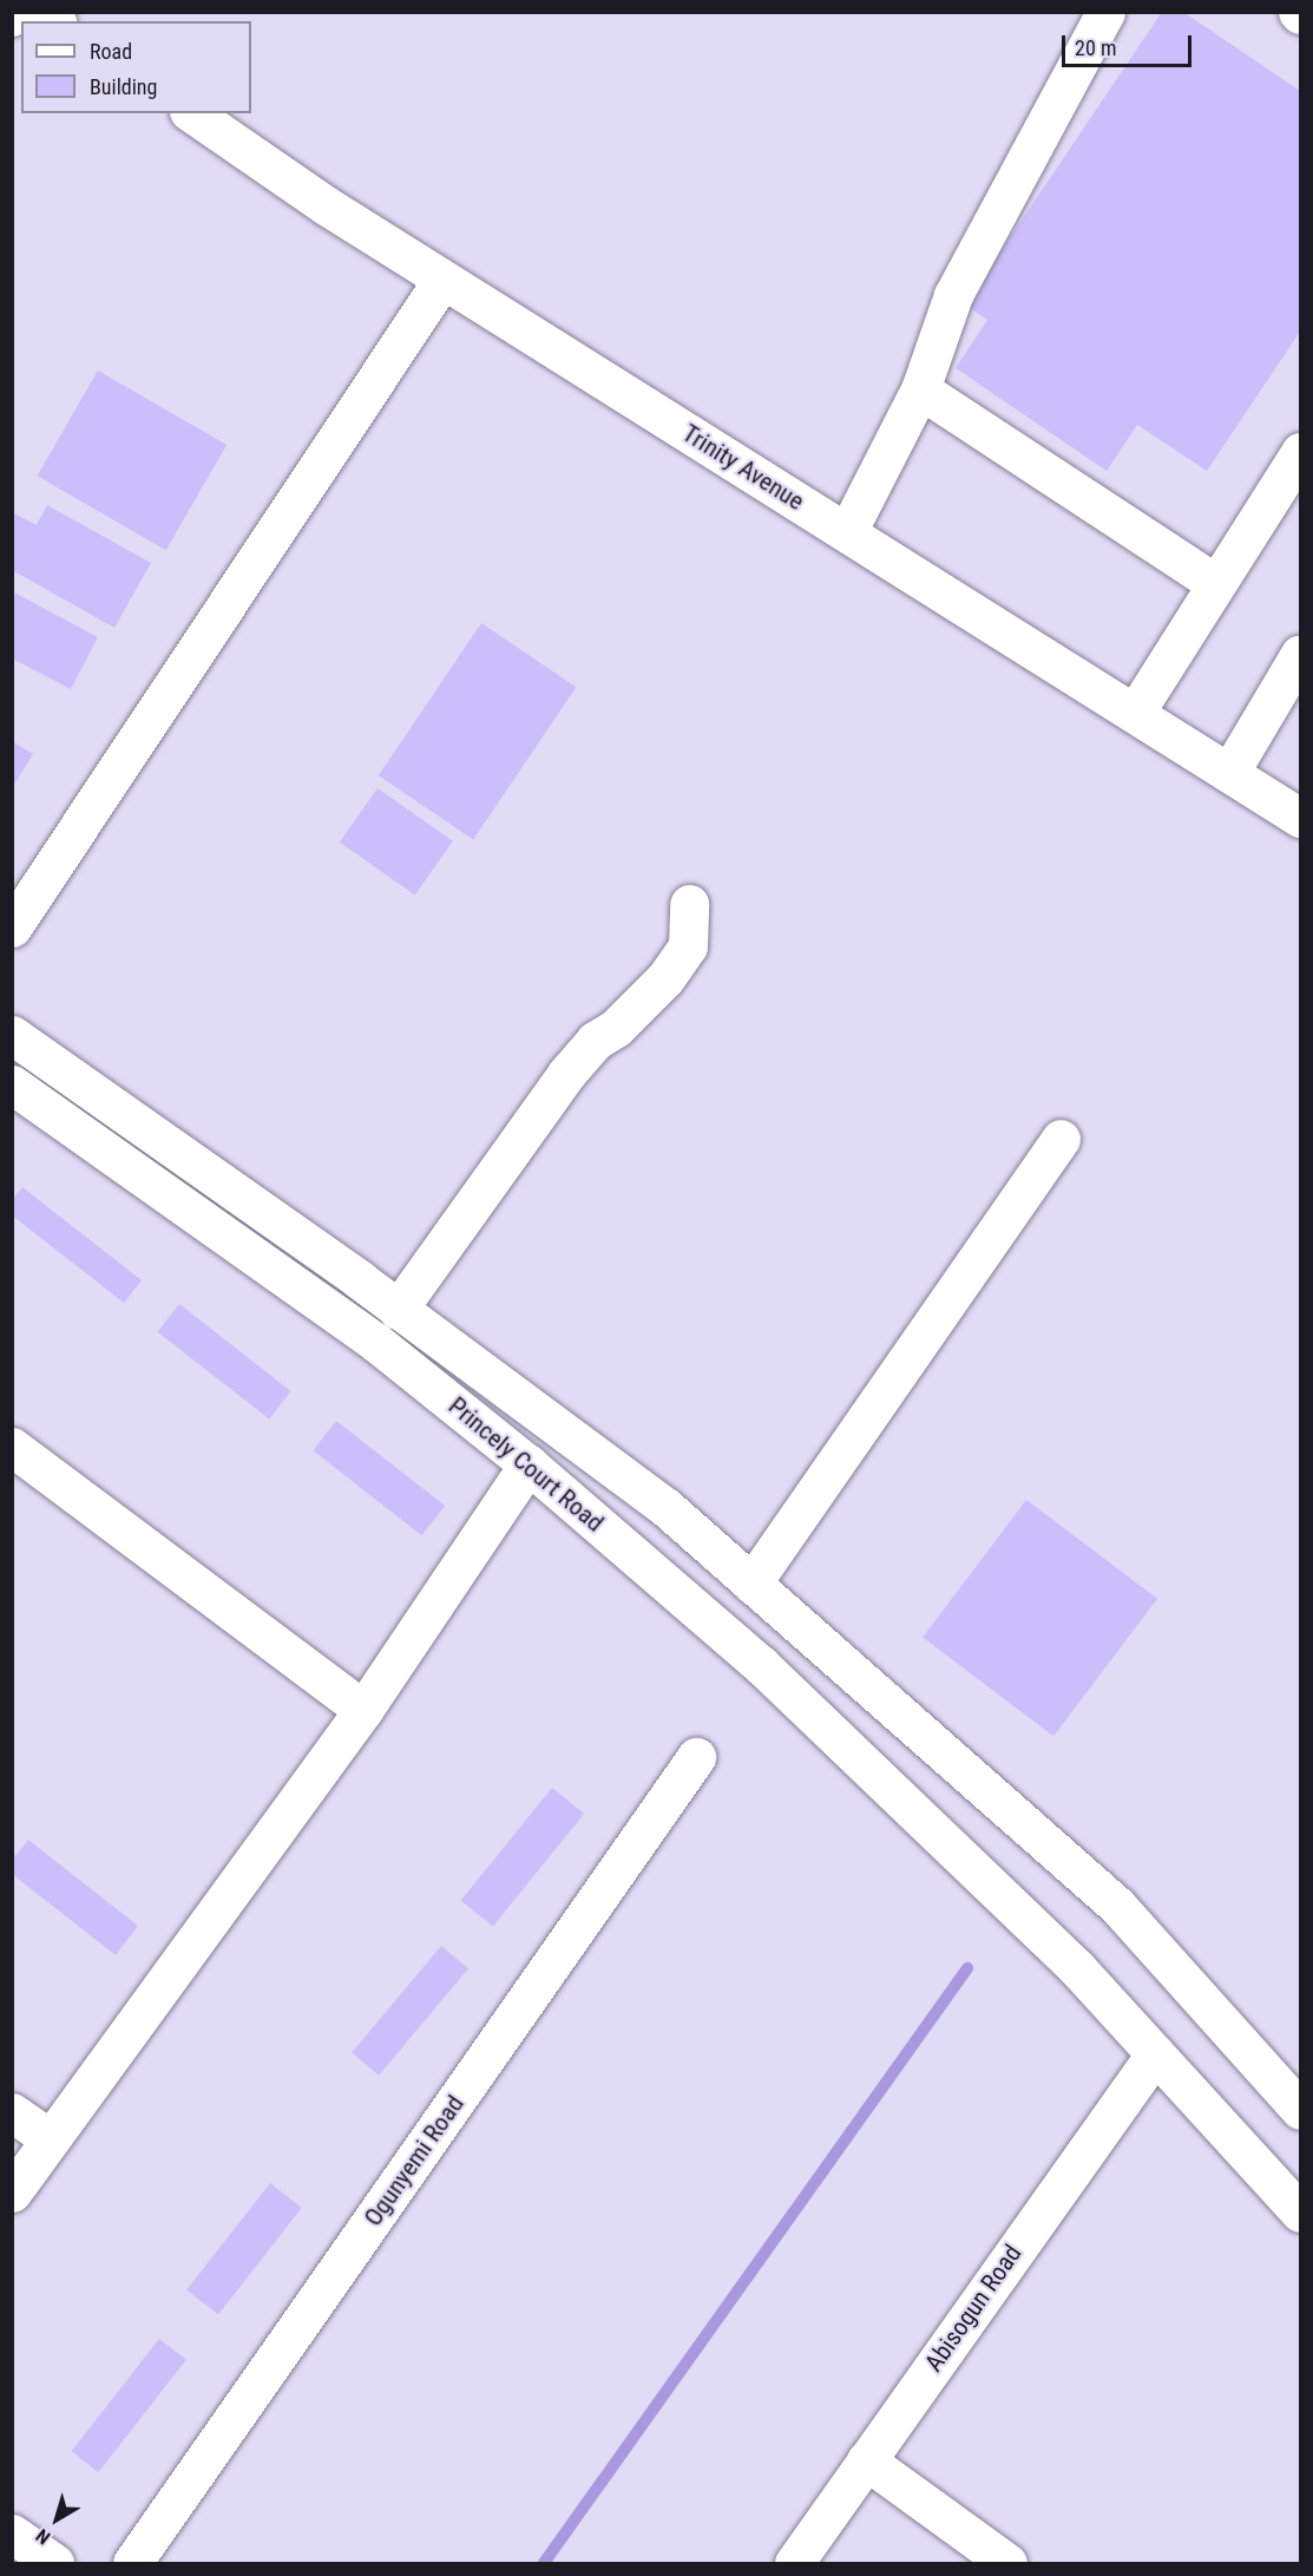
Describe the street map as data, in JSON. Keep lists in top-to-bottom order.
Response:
{
  "streets": {
    "street": [
      "Trinity Avenue",
      "Princely Court Road",
      "Ogunyemi Road",
      "Abisogun Road"
    ]
  },
  "crossings": [
    ["Princely Court Road", "Abisogun Road"]
  ],
  "legend": ["Road", "Building"],
  "scale_bar": "20 m",
  "north": "bottom left"
}
